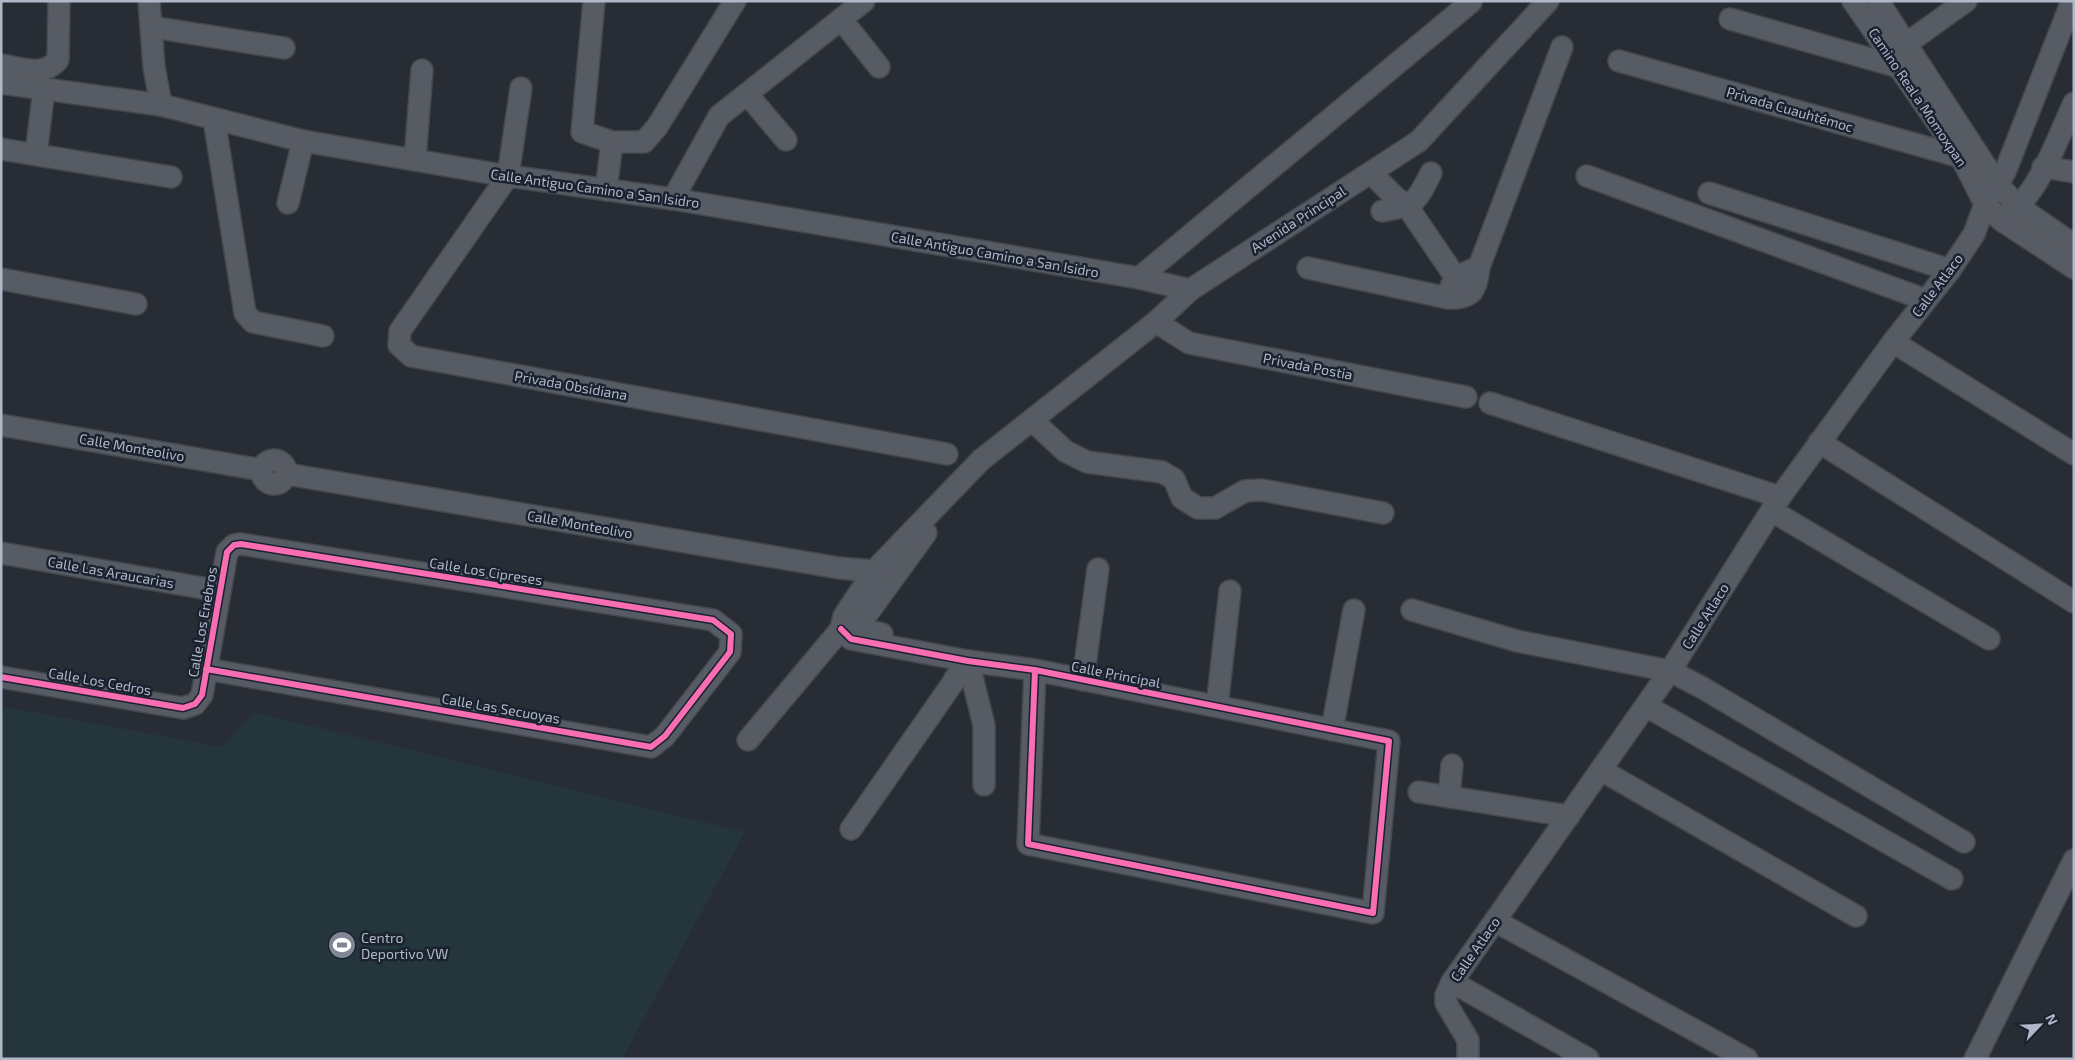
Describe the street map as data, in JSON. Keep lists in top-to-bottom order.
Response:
{
  "streets": {
    "street": [
      "Camino Real a Momoxpan",
      "Privada Cuauhtémoc",
      "Calle Antiguo Camino a San Isidro",
      "Avenida Principal",
      "Calle Atlaco",
      "Privada Postia",
      "Privada Obsidiana",
      "Calle Monteolivo",
      "Calle Los Cipreses",
      "Calle Las Araucarias",
      "Calle Los Enebros",
      "Calle Principal",
      "Calle Los Cedros",
      "Calle Las Secuoyas"
    ]
  },
  "crossings": [
    ["Camino Real a Momoxpan", "Privada Cuauhtémoc"],
    ["Camino Real a Momoxpan", "Calle Atlaco"],
    ["Calle Antiguo Camino a San Isidro", "Avenida Principal"],
    ["Calle Antiguo Camino a San Isidro", "Privada Obsidiana"],
    ["Avenida Principal", "Privada Postia"],
    ["Calle Los Cipreses", "Calle Los Enebros"],
    ["Calle Los Cipreses", "Calle Las Secuoyas"],
    ["Calle Las Araucarias", "Calle Los Enebros"],
    ["Calle Los Enebros", "Calle Los Cedros"],
    ["Calle Los Enebros", "Calle Las Secuoyas"]
  ],
  "places": {
    "sports": ["Centro Deportivo VW"]
  },
  "north": "top right"
}
